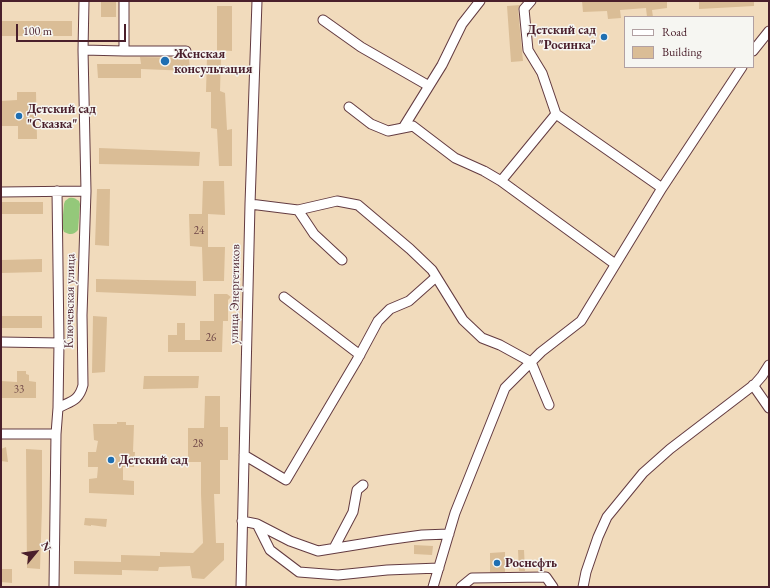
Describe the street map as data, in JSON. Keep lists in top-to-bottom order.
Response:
{
  "streets": {
    "street": ["улица Энергетиков", "Ключевская улица"]
  },
  "places": [
    "Детский сад \"Росинка\"",
    "Женская консультация",
    "Детский сад \"Сказка\"",
    "Детский сад",
    "Роснефть"
  ],
  "house_numbers": [
    "24",
    "26",
    "33",
    "28"
  ],
  "legend": ["Road", "Building"],
  "scale_bar": "100 m",
  "north": "top right"
}
